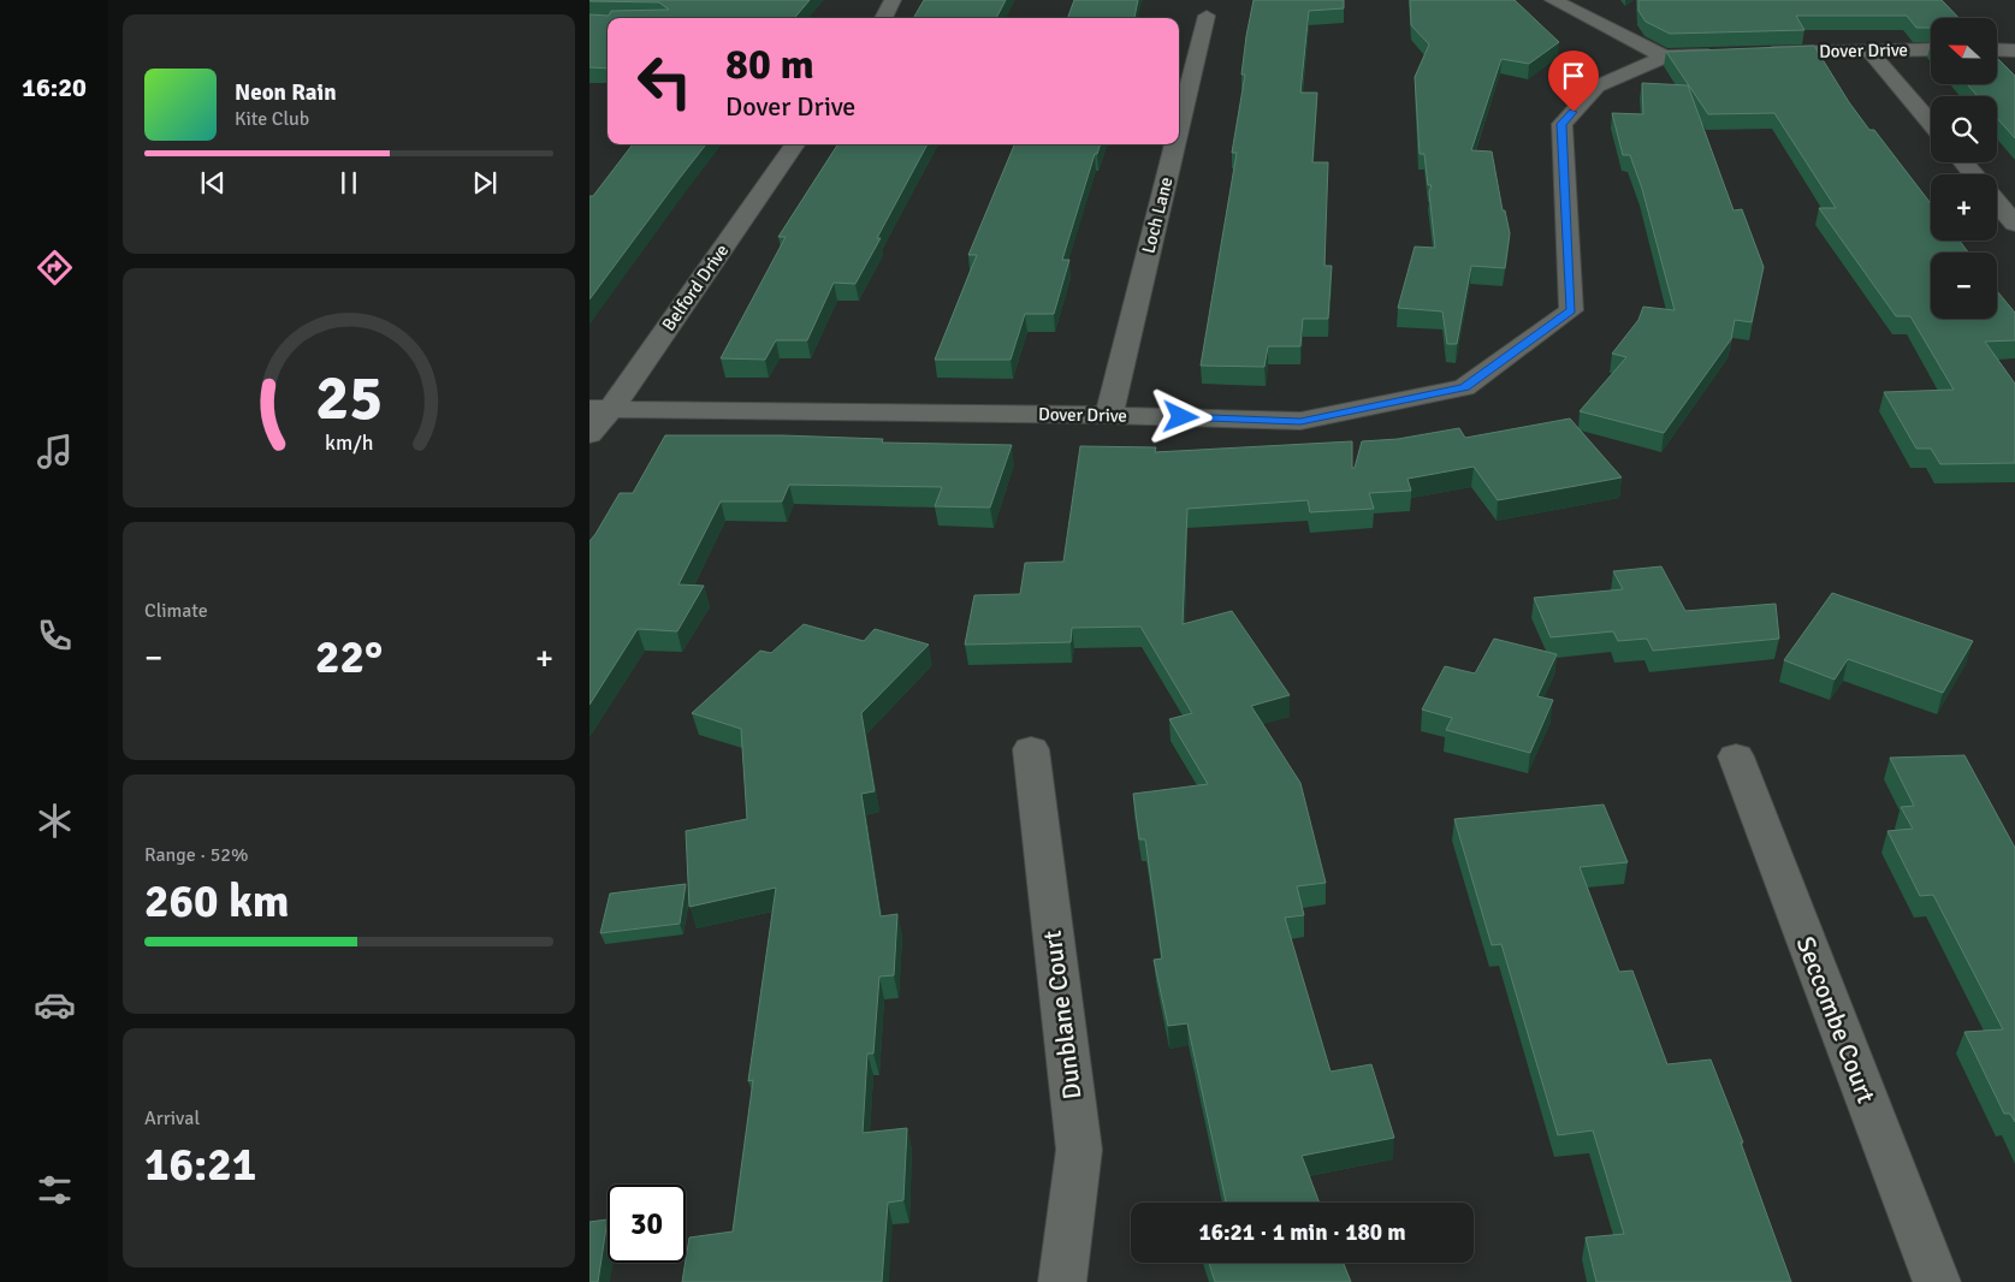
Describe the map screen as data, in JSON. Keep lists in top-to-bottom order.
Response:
{
  "streets": {
    "street": [
      "Dover Drive",
      "Loch Lane",
      "Belford Drive",
      "Dunblane Court",
      "Seccombe Court"
    ]
  },
  "crossings": [
    ["Dover Drive", "Loch Lane"],
    ["Dover Drive", "Belford Drive"]
  ],
  "north": "left",
  "page": {
    "tabs": "16:20",
    "map_buttons": ["+", "−"],
    "turn": ["80 m", "Dover Drive"],
    "song": ["Neon Rain", "Kite Club"],
    "tile": [
      "Climate",
      ["Range · 52%", "260 km"],
      ["Arrival", "16:21"]
    ],
    "heat": ["−", "22°", "+"],
    "limit": "30",
    "trip": "16:21 · 1 min · 180 m",
    "gauge": ["25", "km/h"]
  }
}
